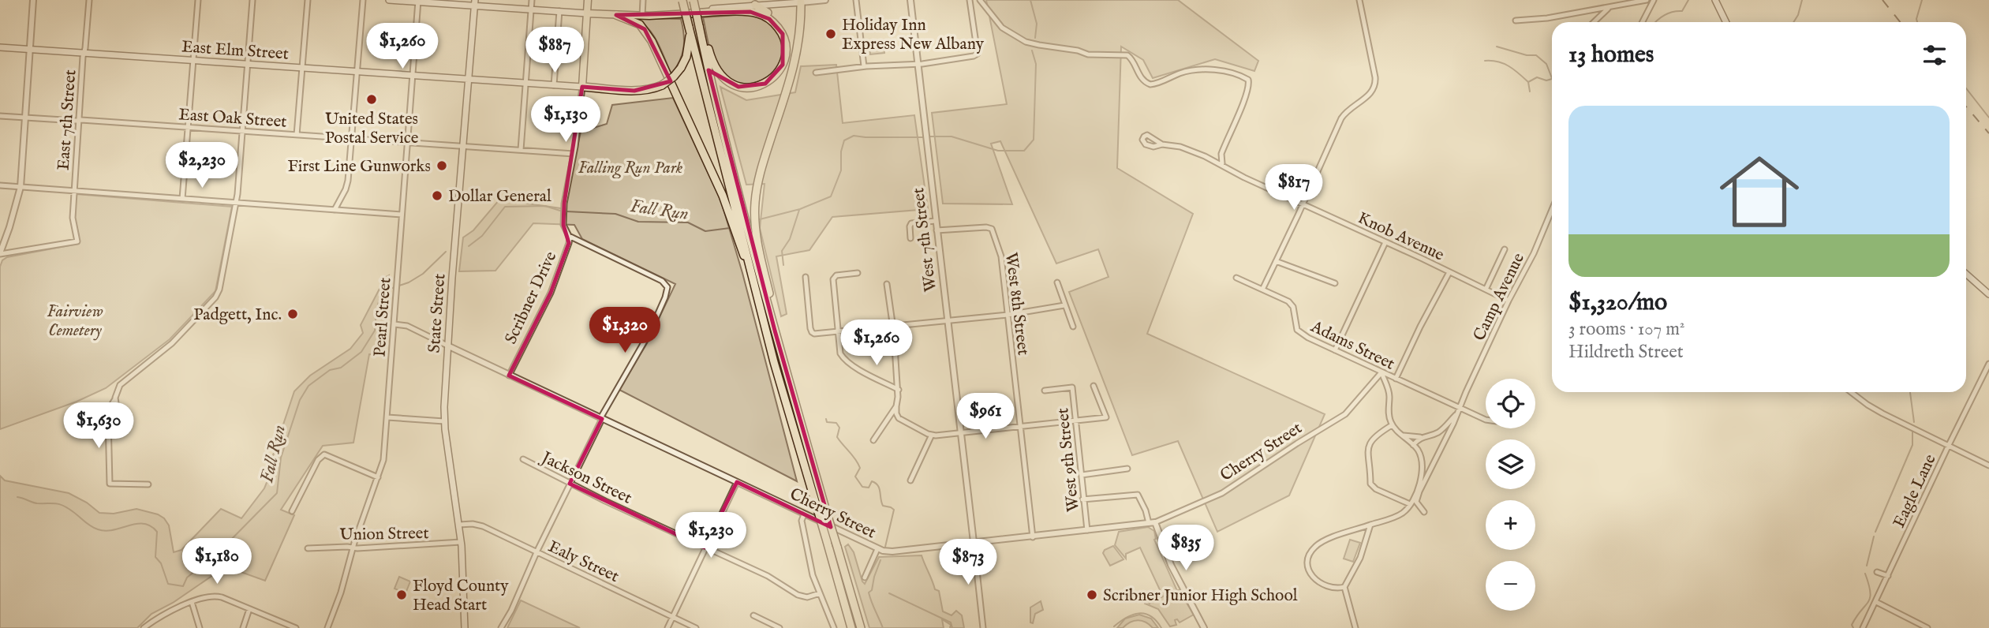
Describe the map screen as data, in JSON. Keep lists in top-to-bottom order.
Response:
{
  "streets": {
    "main road": ["East Elm Street", "Scribner Drive", "State Street"],
    "street": [
      "East Oak Street",
      "East 7th Street",
      "Knob Avenue",
      "West 7th Street",
      "Camp Avenue",
      "West 8th Street",
      "Pearl Street",
      "Adams Street",
      "Cherry Street",
      "West 9th Street",
      "Jackson Street",
      "Eagle Lane",
      "Union Street",
      "Ealy Street"
    ]
  },
  "crossings": [
    ["East Elm Street", "East 7th Street"],
    ["East Elm Street", "Scribner Drive"],
    ["East Elm Street", "State Street"],
    ["East Elm Street", "Pearl Street"],
    ["East Oak Street", "East 7th Street"],
    ["East Oak Street", "Scribner Drive"],
    ["East Oak Street", "State Street"],
    ["East Oak Street", "Pearl Street"],
    ["Knob Avenue", "Camp Avenue"],
    ["West 7th Street", "West 8th Street"],
    ["West 7th Street", "Cherry Street"],
    ["Camp Avenue", "Adams Street"],
    ["Scribner Drive", "Cherry Street"],
    ["West 8th Street", "Cherry Street"],
    ["State Street", "Cherry Street"],
    ["State Street", "Union Street"],
    ["State Street", "Ealy Street"],
    ["Pearl Street", "Cherry Street"],
    ["Pearl Street", "Union Street"],
    ["Adams Street", "Cherry Street"],
    ["Cherry Street", "West 9th Street"]
  ],
  "water": ["Fall Run"],
  "parks": ["Falling Run Park", "Fairview Cemetery"],
  "places": [
    "Holiday Inn Express New Albany",
    "United States Postal Service",
    "First Line Gunworks",
    "Dollar General",
    "Padgett, Inc.",
    "Floyd County Head Start",
    "Scribner Junior High School"
  ],
  "page": {
    "heading": "13 homes",
    "price": [
      "$1,260",
      "$887",
      "$1,130",
      "$2,230",
      "$817",
      "$1,320",
      "$1,260",
      "$961",
      "$1,630",
      "$1,230",
      "$835",
      "$1,180",
      "$873"
    ],
    "list": [
      {
        "name": "$1,320/mo",
        "note": "3 rooms · 107 m² · Hildreth Street"
      }
    ],
    "map_buttons": ["+", "−"]
  }
}
